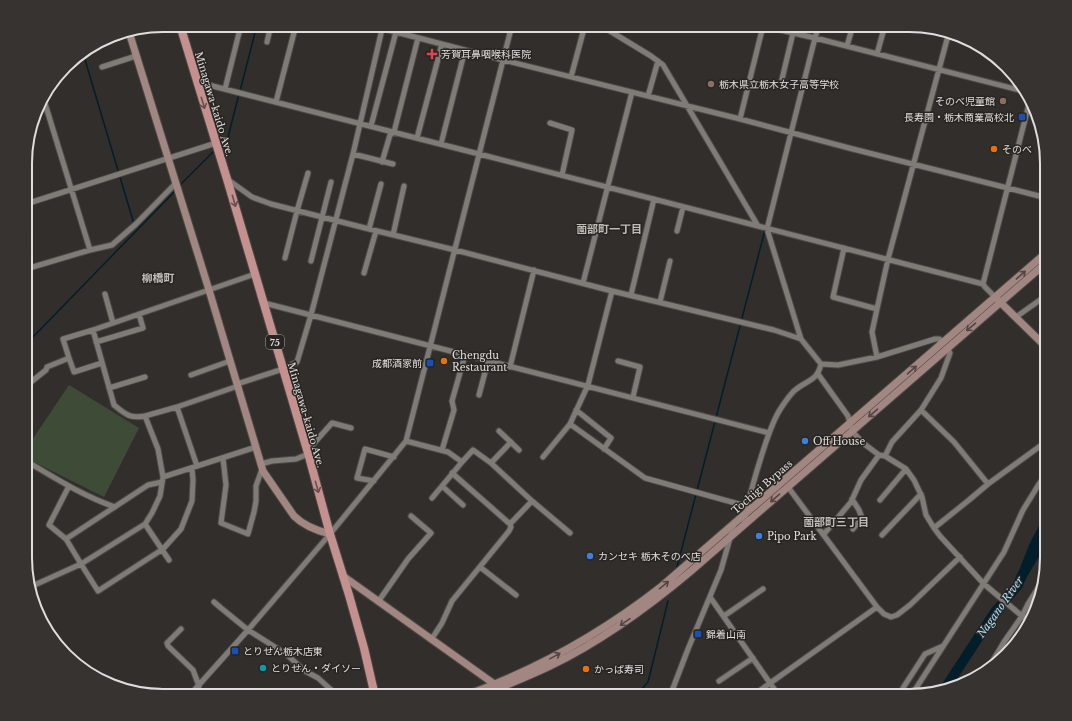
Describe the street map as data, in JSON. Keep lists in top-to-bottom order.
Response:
{
  "streets": {
    "main road": ["Minagawa-kaido Ave.", "75", "Tochigi Bypass"]
  },
  "districts": ["薗部町一丁目", "柳橋町", "薗部町三丁目"],
  "water": ["Nagano River"],
  "places": {
    "health": ["芳賀耳鼻咽喉科医院"],
    "other": [
      "栃木県立栃木女子高等学校",
      "そのべ児童館",
      "そのべ",
      "Chengdu Restaurant",
      "Off House",
      "Pipo Park",
      "カンセキ 栃木そのべ店",
      "とりせん・ダイソー",
      "かっぱ寿司"
    ],
    "transit": [
      "長寿園・栃木商業高校北",
      "成都酒家前",
      "錦着山南",
      "とりせん栃木店東"
    ]
  }
}
